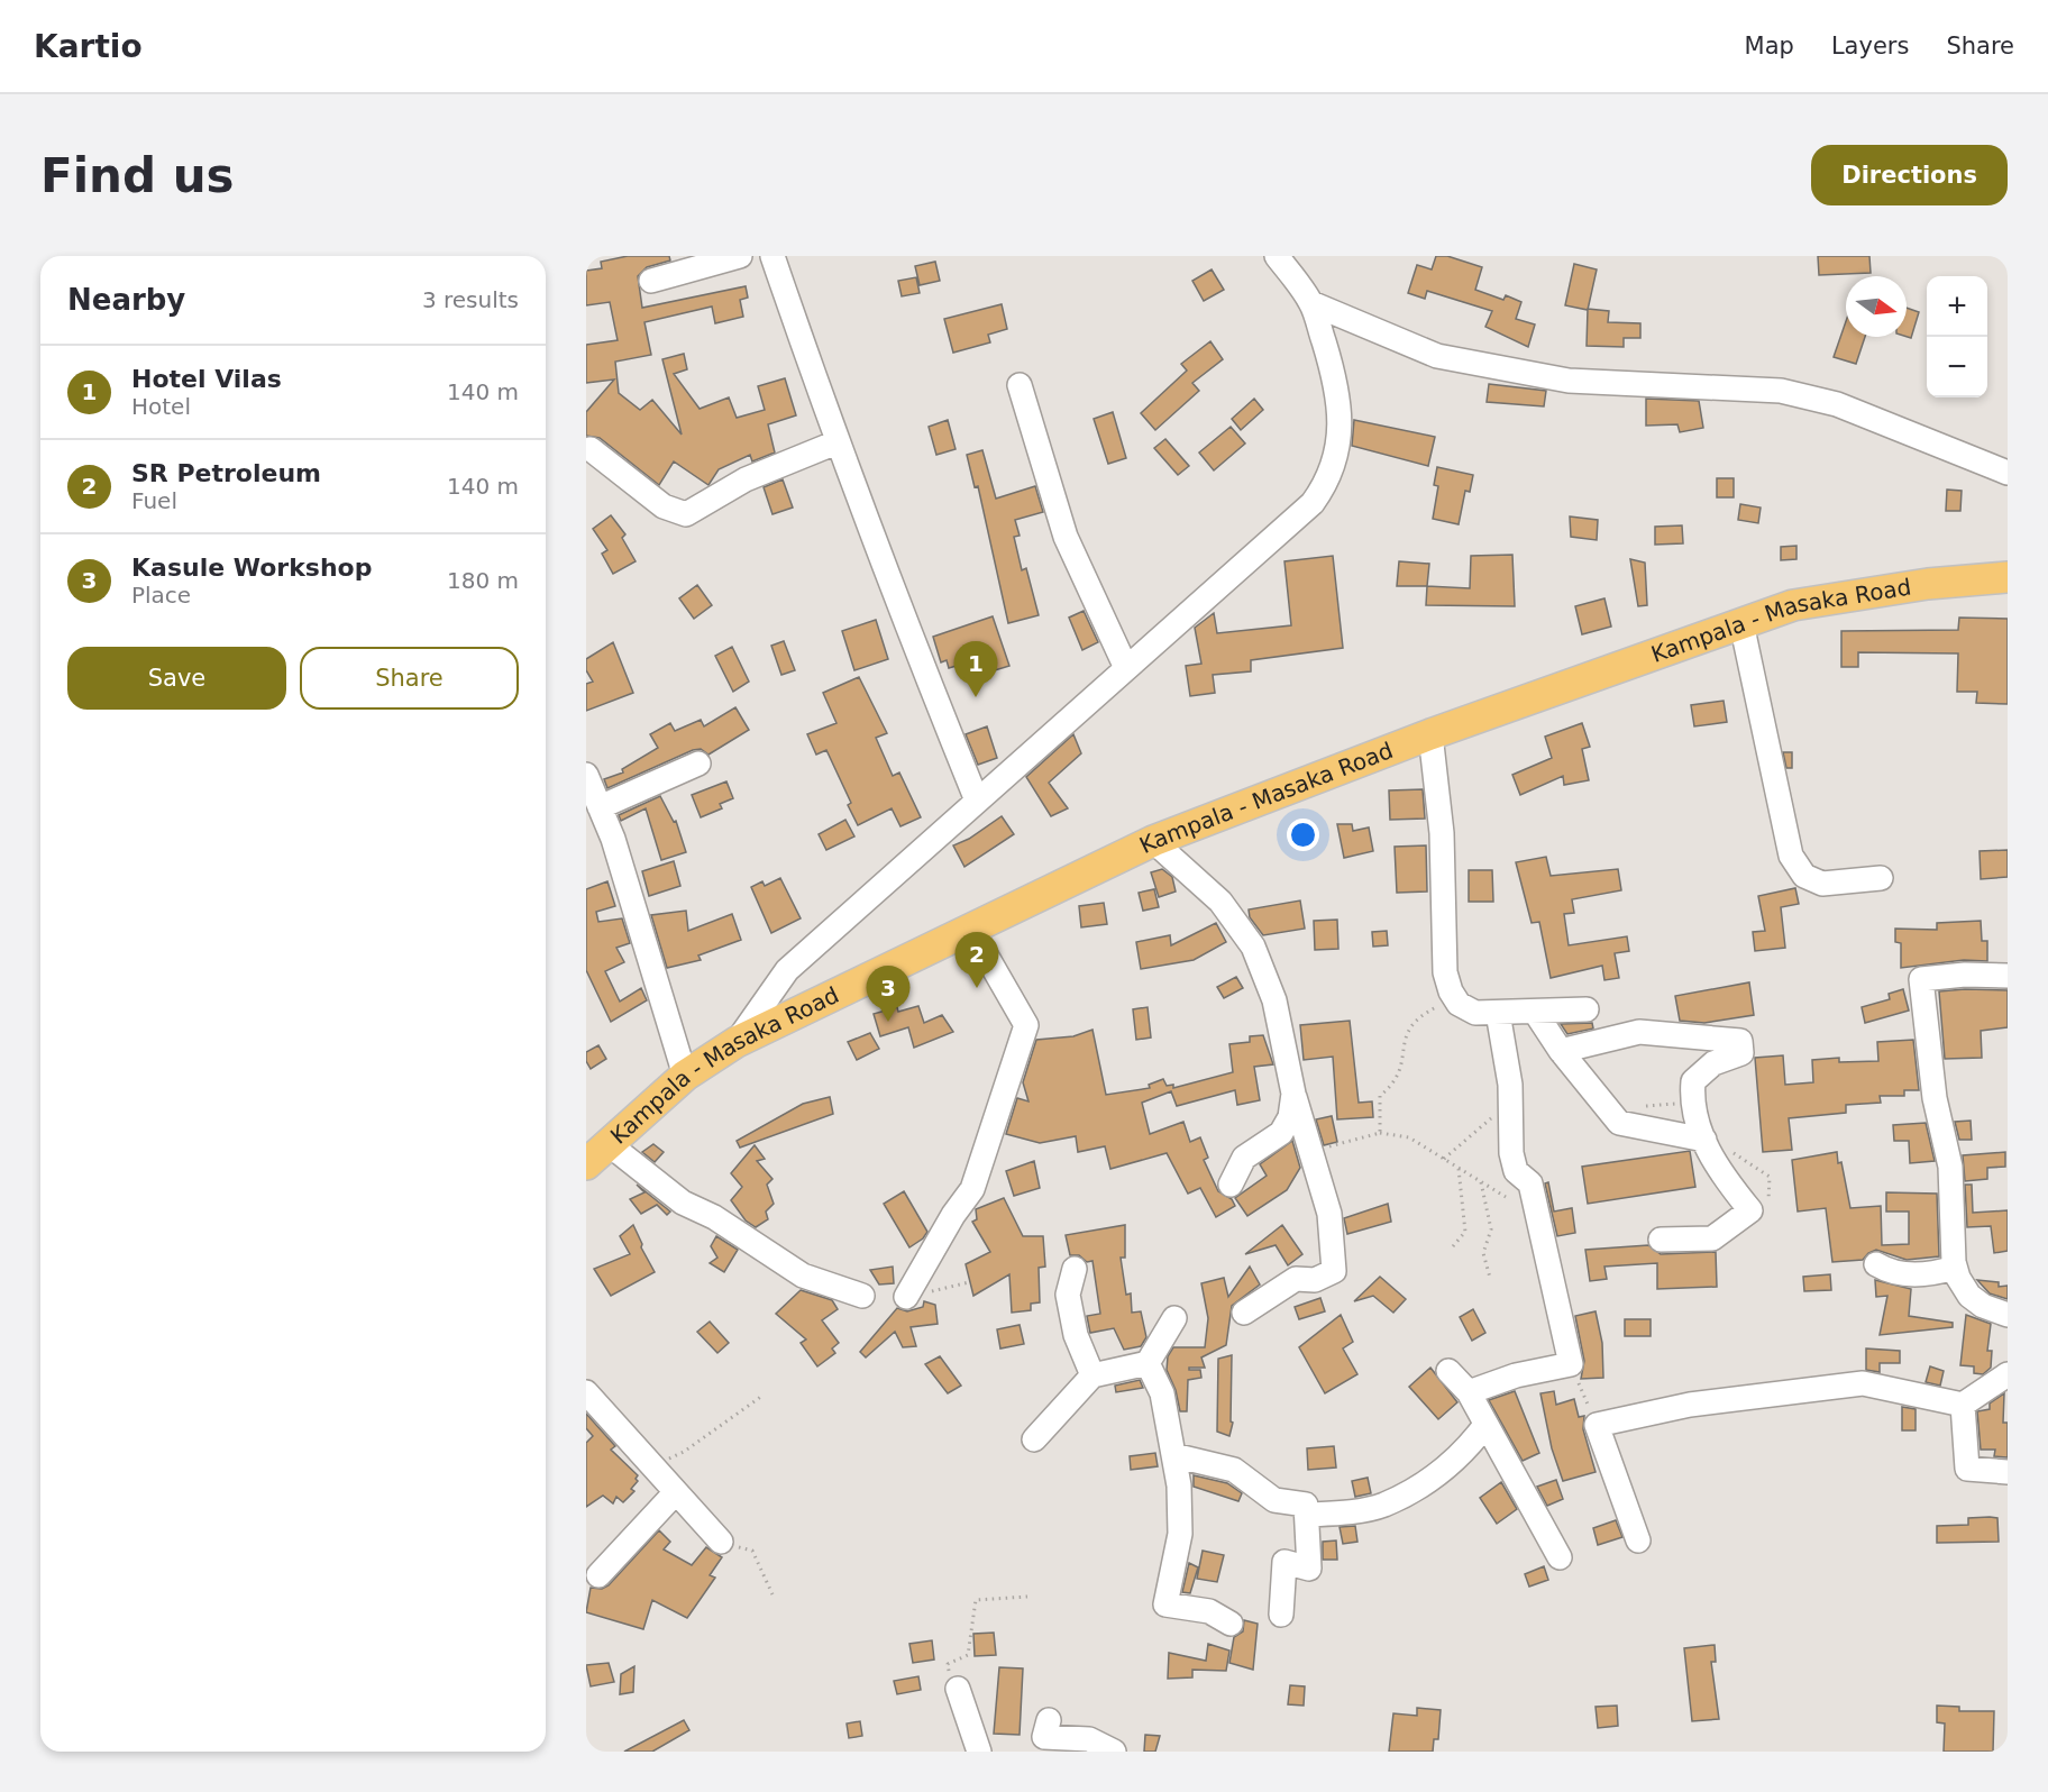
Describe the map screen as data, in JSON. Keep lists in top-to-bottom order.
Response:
{
  "streets": {
    "main road": ["Kampala - Masaka Road"]
  },
  "north": "right",
  "page": {
    "header": "Kartio",
    "nav": ["Map", "Layers", "Share"],
    "buttons": [
      "Directions",
      ["Save", "Share"]
    ],
    "title": "Find us",
    "heading": ["Nearby", "3 results"],
    "map_buttons": ["+", "−"],
    "list": [
      {
        "mark": "1",
        "name": "Hotel Vilas",
        "note": "Hotel",
        "value": "140 m"
      },
      {
        "mark": "2",
        "name": "SR Petroleum",
        "note": "Fuel",
        "value": "140 m"
      },
      {
        "mark": "3",
        "name": "Kasule Workshop",
        "note": "Place",
        "value": "180 m"
      }
    ],
    "pins": ["1", "2", "3"]
  }
}
